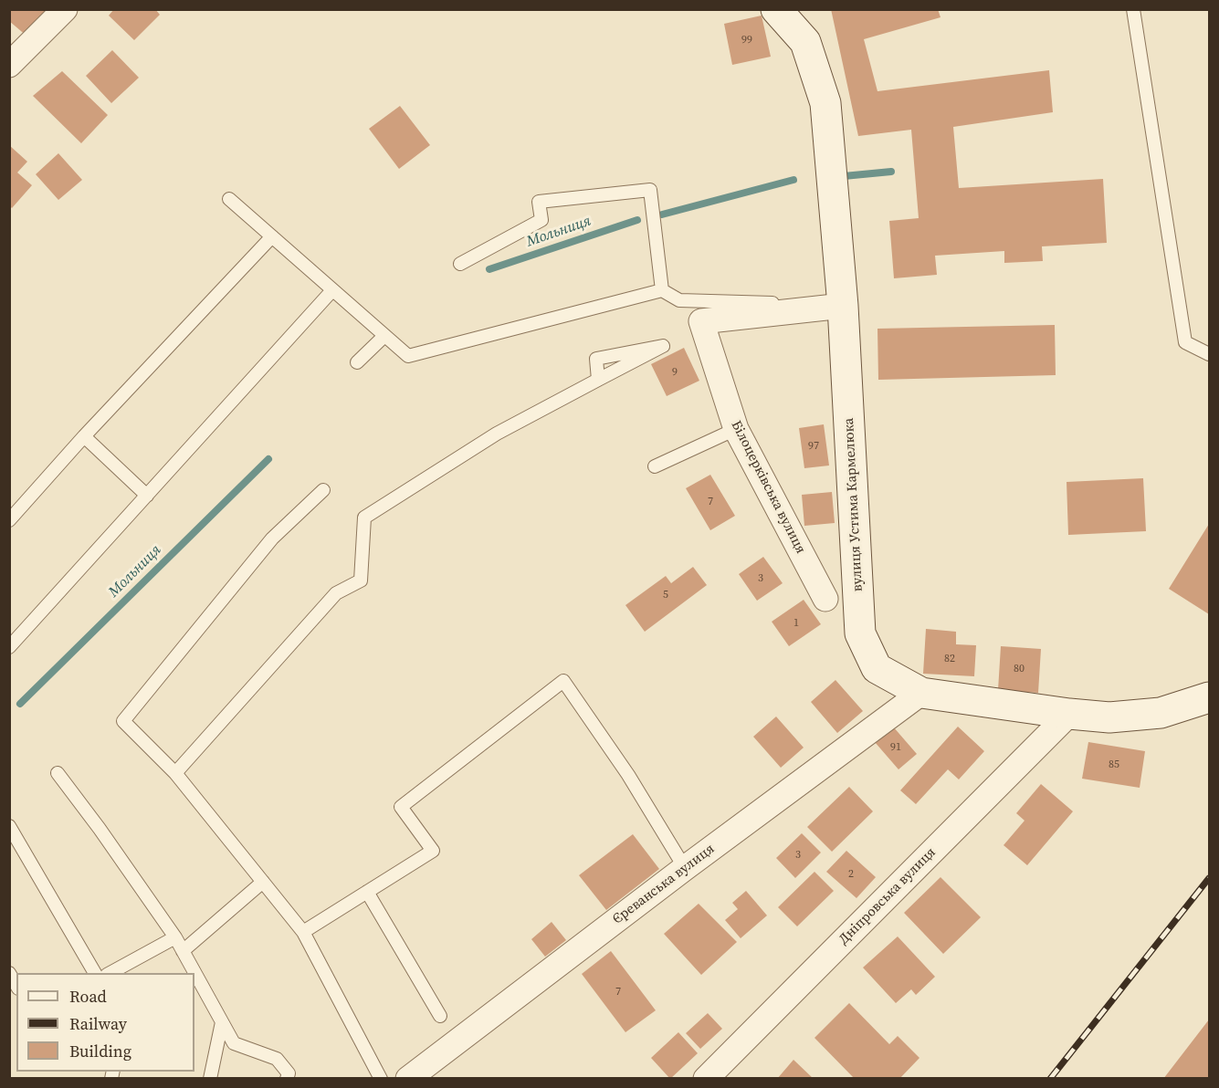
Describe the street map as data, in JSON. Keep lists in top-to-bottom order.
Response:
{
  "streets": {
    "street": [
      "Білоцерківська вулиця",
      "вулиця Устима Кармелюка",
      "Єреванська вулиця",
      "Дніпровська вулиця"
    ]
  },
  "crossings": [
    ["Білоцерківська вулиця", "вулиця Устима Кармелюка"],
    ["вулиця Устима Кармелюка", "Єреванська вулиця"],
    ["вулиця Устима Кармелюка", "Дніпровська вулиця"]
  ],
  "water": ["Мольниця"],
  "house_numbers": [
    "99",
    "9",
    "97",
    "7",
    "3",
    "5",
    "1",
    "82",
    "80",
    "91",
    "85",
    "3",
    "2",
    "7"
  ],
  "legend": ["Road", "Railway", "Building"]
}
